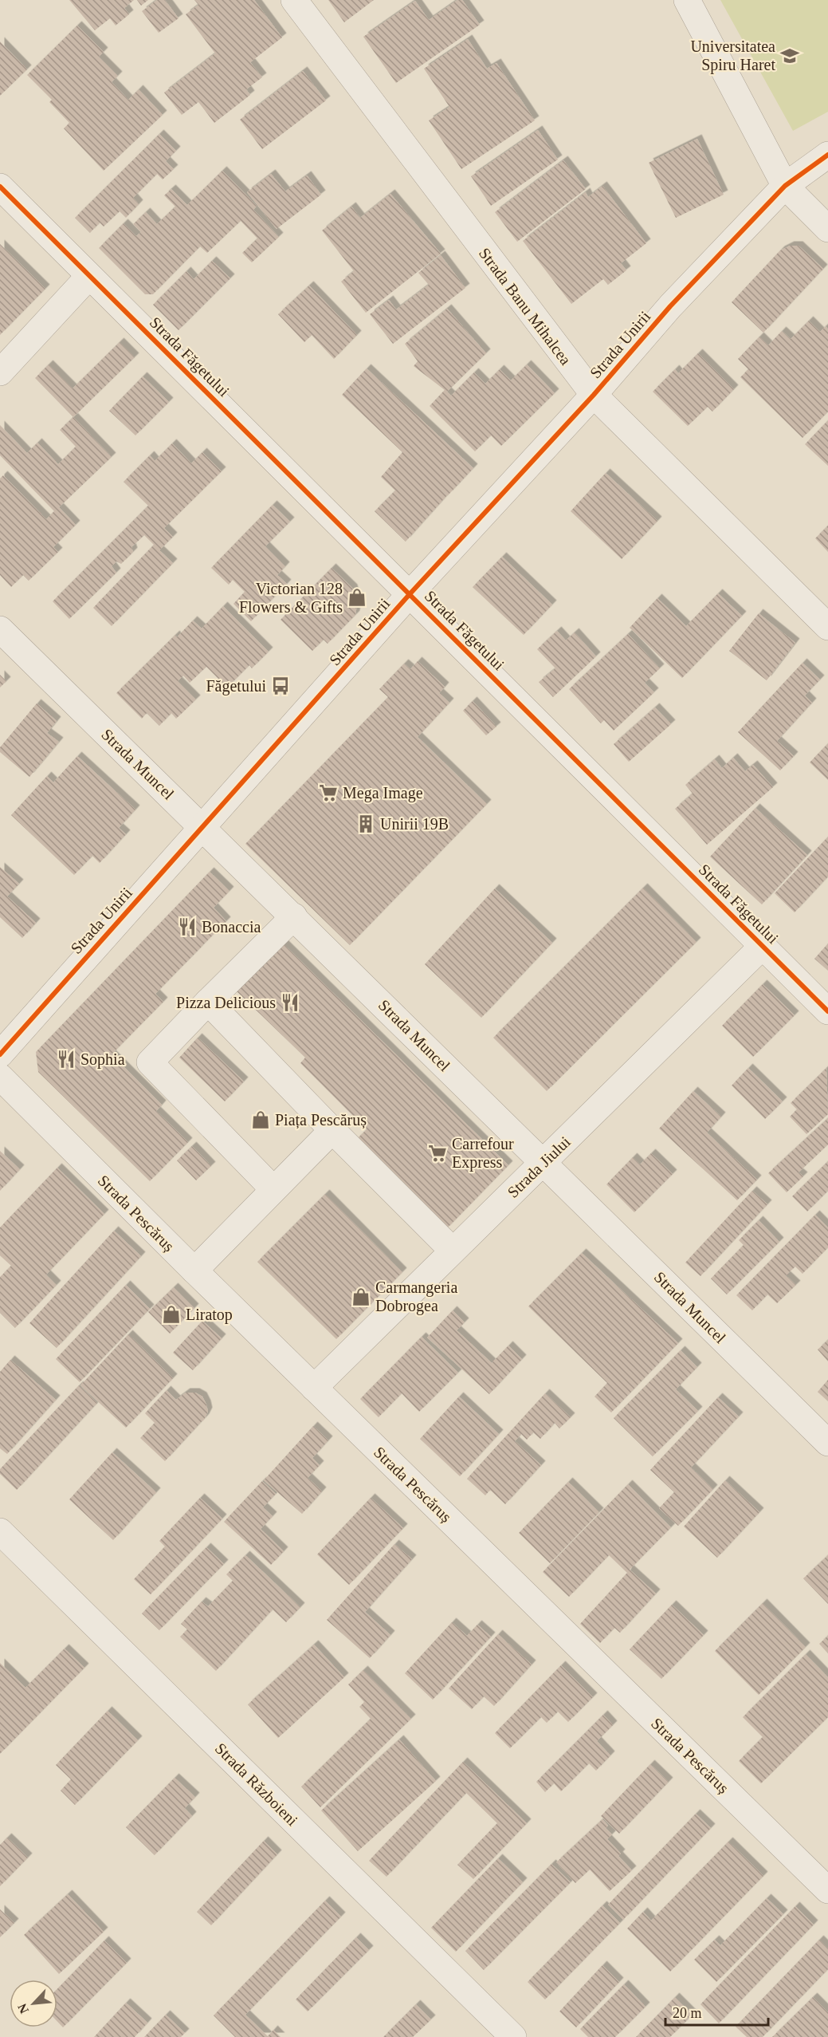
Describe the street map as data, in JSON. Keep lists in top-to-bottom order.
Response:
{
  "streets": {
    "street": [
      "Strada Banu Mihalcea",
      "Strada Unirii",
      "Strada Făgetului",
      "Strada Muncel",
      "Strada Jiului",
      "Strada Pescăruș",
      "Strada Războieni"
    ]
  },
  "crossings": [
    ["Strada Banu Mihalcea", "Strada Unirii"],
    ["Strada Unirii", "Strada Făgetului"],
    ["Strada Unirii", "Strada Muncel"],
    ["Strada Făgetului", "Strada Jiului"],
    ["Strada Muncel", "Strada Jiului"],
    ["Strada Jiului", "Strada Pescăruș"]
  ],
  "places": {
    "school or university": ["Universitatea Spiru Haret"],
    "shop": [
      "Victorian 128 Flowers & Gifts",
      "Piața Pescăruș",
      "Carmangeria Dobrogea",
      "Liratop"
    ],
    "bus stop": ["Făgetului"],
    "supermarket": ["Mega Image", "Carrefour Express"],
    "building": ["Unirii 19B"],
    "restaurant": ["Bonaccia", "Pizza Delicious", "Sophia"]
  },
  "scale_bar": "20 m",
  "north": "bottom left"
}
